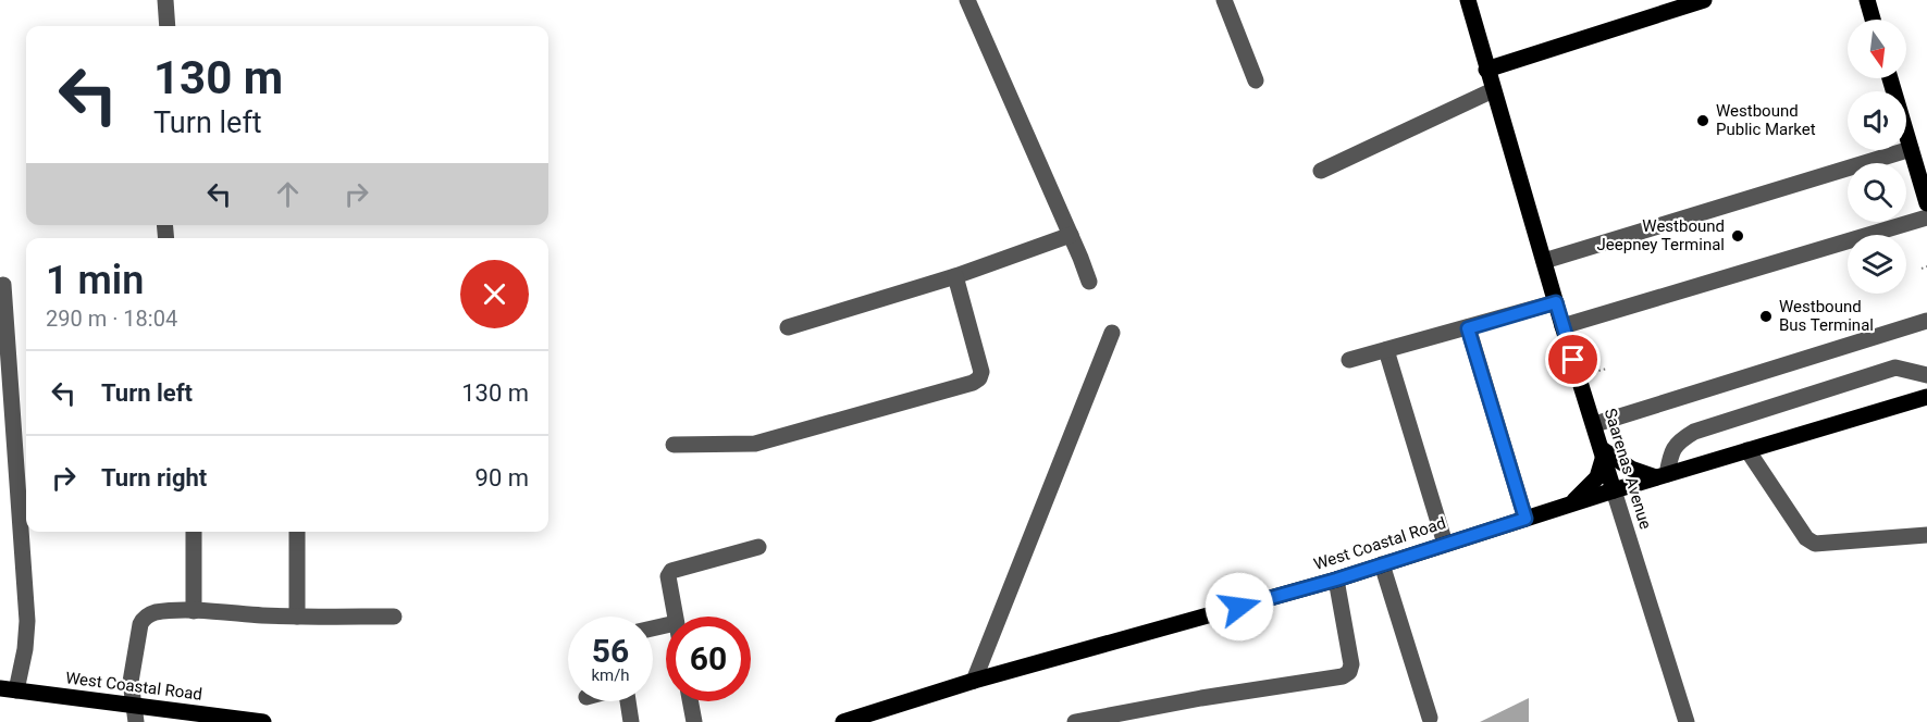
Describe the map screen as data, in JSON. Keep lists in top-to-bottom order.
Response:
{
  "streets": {
    "main road": ["Saarenas Avenue", "West Coastal Road"]
  },
  "crossings": [
    ["Saarenas Avenue", "West Coastal Road"]
  ],
  "places": ["Westbound Public Market", "Westbound Jeepney Terminal", "Westbound Bus Terminal"],
  "north": "bottom",
  "page": {
    "turn": ["130 m", "Turn left"],
    "heading": ["1 min", "290 m · 18:04"],
    "list": [
      {
        "name": "Turn left",
        "value": "130 m"
      },
      {
        "name": "Turn right",
        "value": "90 m"
      }
    ],
    "speed": "56 km/h",
    "limit": "60"
  }
}
